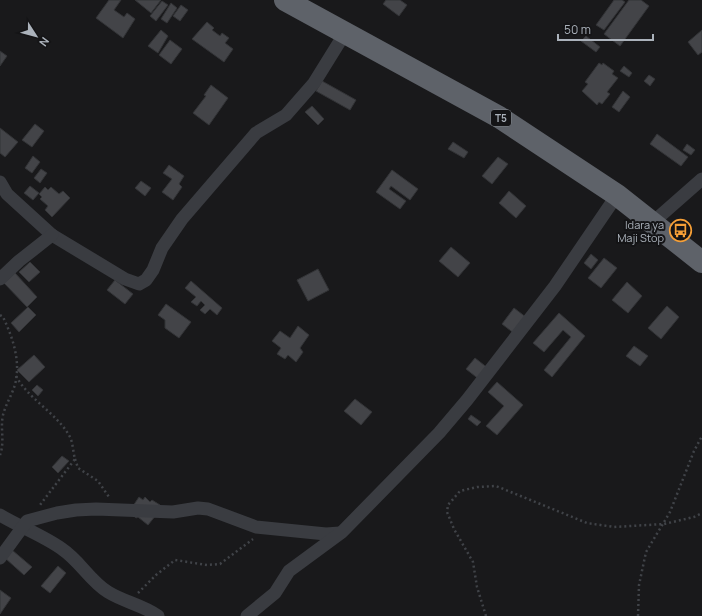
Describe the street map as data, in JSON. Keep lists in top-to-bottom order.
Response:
{
  "streets": {
    "highway": ["T5"]
  },
  "places": {
    "bus stop": ["Idara ya Maji Stop"]
  },
  "scale_bar": "50 m",
  "north": "bottom right"
}
